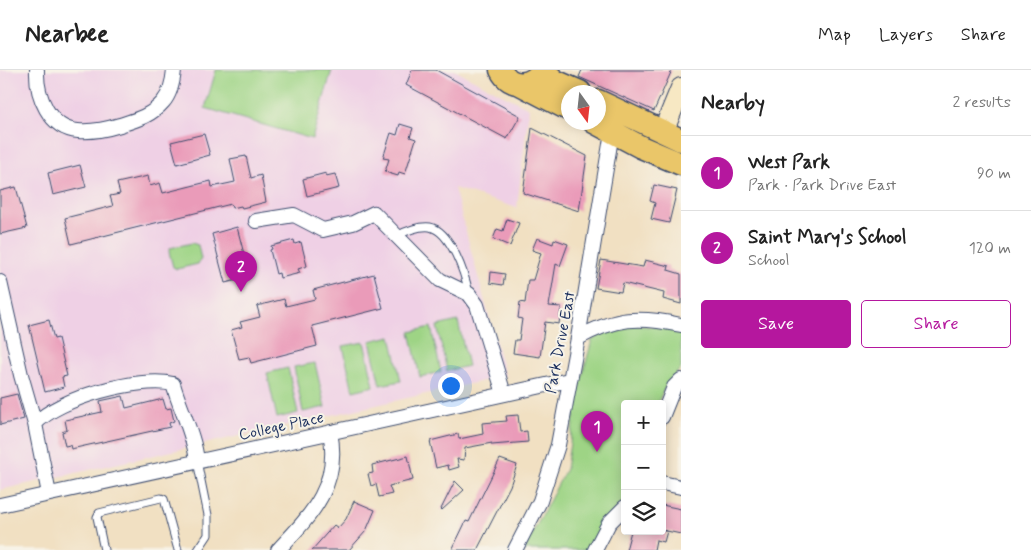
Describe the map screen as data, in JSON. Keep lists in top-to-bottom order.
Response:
{
  "streets": {
    "street": ["Park Drive East", "College Place"]
  },
  "crossings": [
    ["Park Drive East", "College Place"]
  ],
  "north": "bottom",
  "page": {
    "header": "Nearbee",
    "nav": ["Map", "Layers", "Share"],
    "heading": ["Nearby", "2 results"],
    "list": [
      {
        "mark": "1",
        "name": "West Park",
        "note": "Park · Park Drive East",
        "value": "90 m"
      },
      {
        "mark": "2",
        "name": "Saint Mary's School",
        "note": "School",
        "value": "120 m"
      }
    ],
    "pins": ["2", "1"],
    "buttons": ["Save", "Share"],
    "map_buttons": ["+", "−"]
  }
}
